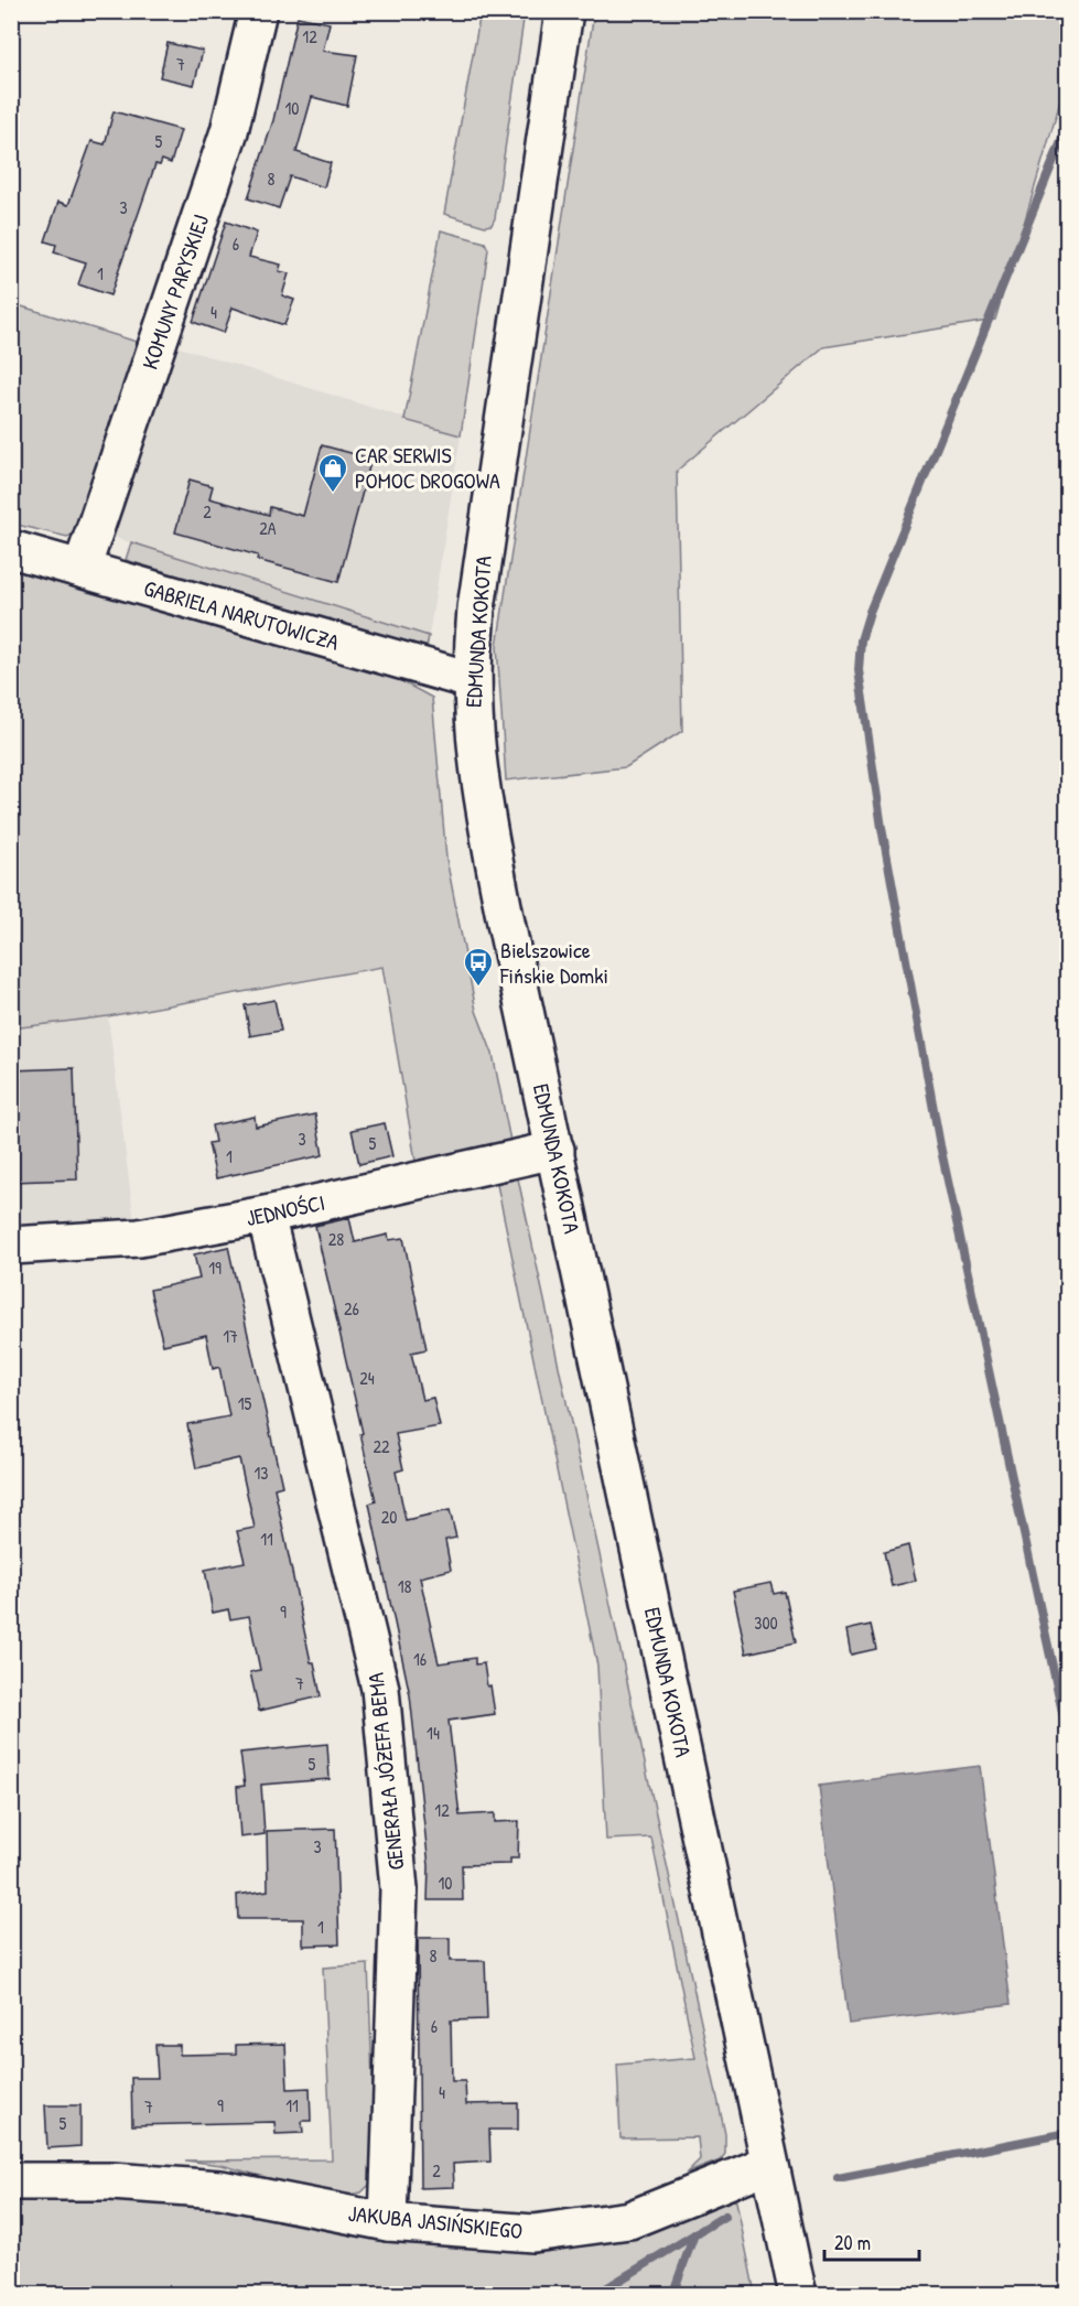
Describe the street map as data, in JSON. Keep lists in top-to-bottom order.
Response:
{
  "streets": {
    "street": [
      "KOMUNY PARYSKIEJ",
      "GABRIELA NARUTOWICZA",
      "EDMUNDA KOKOTA",
      "JEDNOŚCI",
      "GENERAŁA JÓZEFA BEMA",
      "JAKUBA JASIŃSKIEGO"
    ]
  },
  "crossings": [
    ["KOMUNY PARYSKIEJ", "GABRIELA NARUTOWICZA"],
    ["GABRIELA NARUTOWICZA", "EDMUNDA KOKOTA"],
    ["EDMUNDA KOKOTA", "JEDNOŚCI"],
    ["EDMUNDA KOKOTA", "JAKUBA JASIŃSKIEGO"],
    ["JEDNOŚCI", "GENERAŁA JÓZEFA BEMA"],
    ["GENERAŁA JÓZEFA BEMA", "JAKUBA JASIŃSKIEGO"]
  ],
  "places": {
    "shop": ["CAR SERWIS POMOC DROGOWA"],
    "bus stop": ["Bielszowice Fińskie Domki"]
  },
  "house_numbers": [
    "12",
    "7",
    "10",
    "5",
    "8",
    "3",
    "6",
    "1",
    "4",
    "2",
    "2A",
    "3",
    "5",
    "1",
    "28",
    "19",
    "26",
    "17",
    "24",
    "15",
    "22",
    "13",
    "20",
    "11",
    "18",
    "9",
    "300",
    "16",
    "7",
    "14",
    "5",
    "12",
    "3",
    "10",
    "1",
    "8",
    "6",
    "4",
    "9",
    "11",
    "7",
    "5",
    "2"
  ],
  "scale_bar": "20 m"
}
